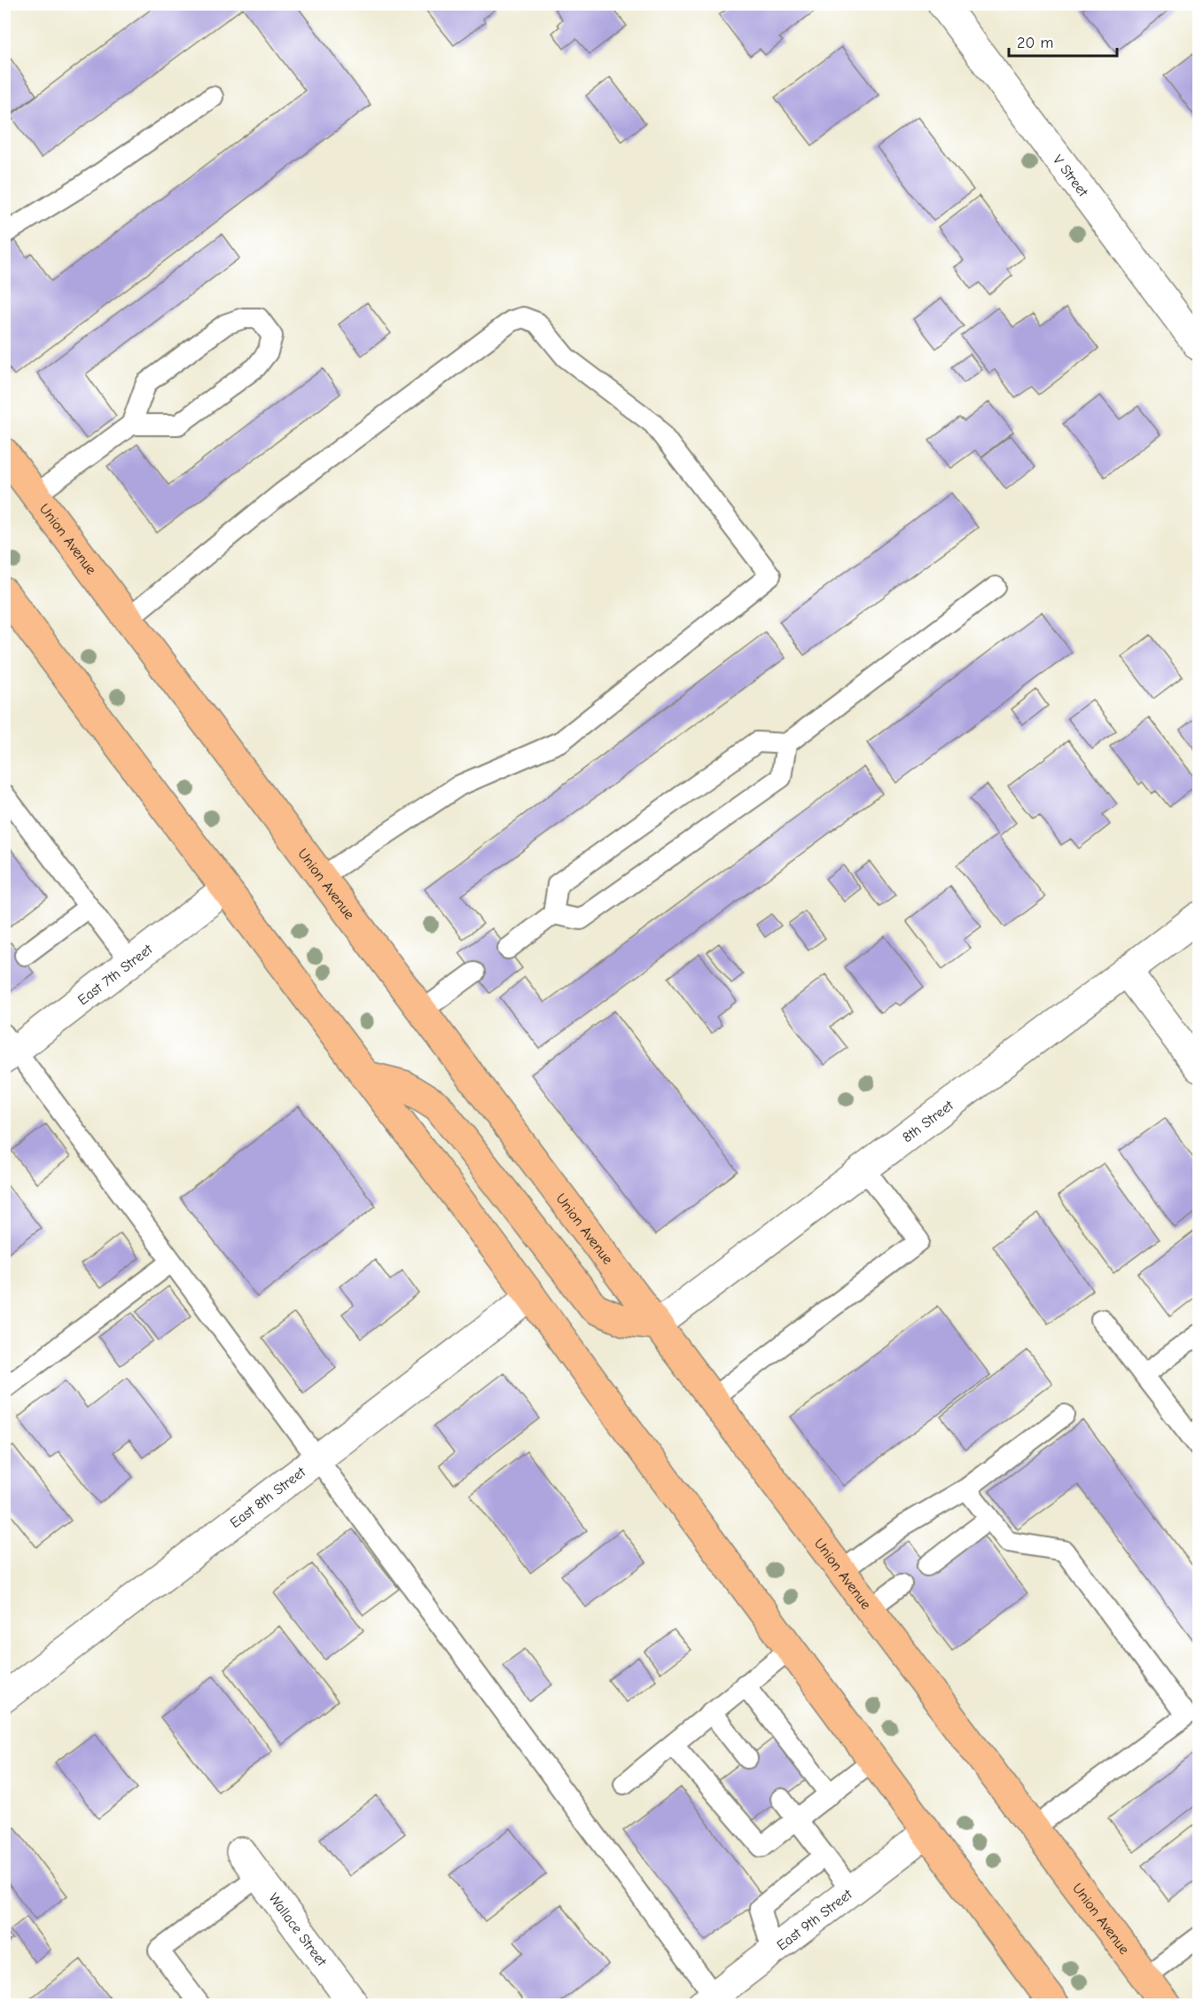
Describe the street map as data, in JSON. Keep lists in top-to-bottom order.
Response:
{
  "streets": {
    "highway": ["Union Avenue"],
    "street": [
      "V Street",
      "East 7th Street",
      "8th Street",
      "East 8th Street",
      "East 9th Street",
      "Wallace Street"
    ]
  },
  "crossings": [
    ["Union Avenue", "8th Street"]
  ],
  "scale_bar": "20 m"
}
